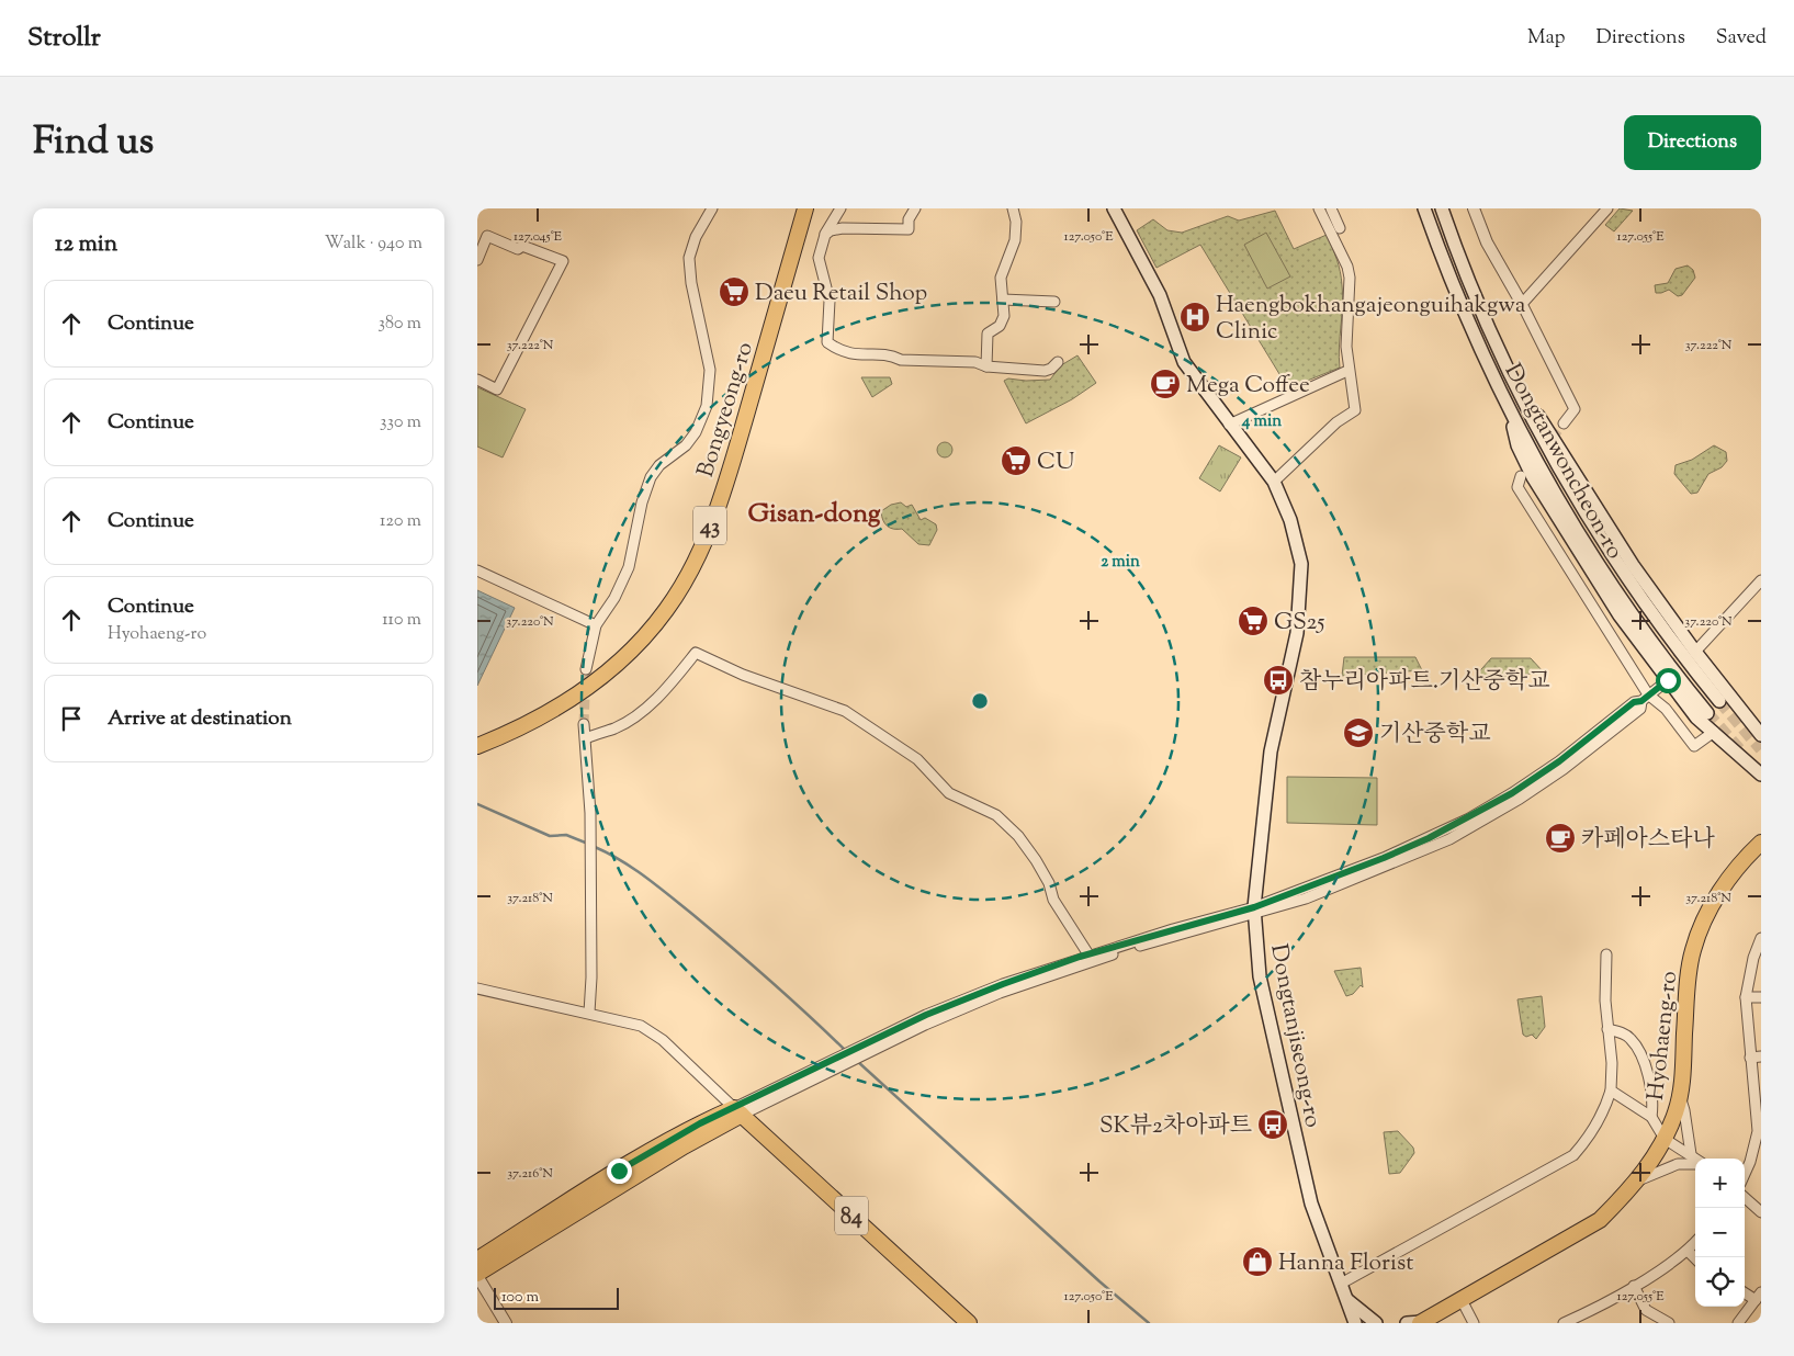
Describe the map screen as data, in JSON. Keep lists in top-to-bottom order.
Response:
{
  "streets": {
    "main road": [
      "Bongyeong-ro",
      "Dongtanwoncheon-ro",
      "43",
      "Dongtanjiseong-ro",
      "Hyohaeng-ro",
      "84"
    ]
  },
  "districts": ["Gisan-dong"],
  "places": {
    "supermarket": ["Daeu Retail Shop", "CU", "GS25"],
    "hospital": ["Haengbokhangajeonguihakgwa Clinic"],
    "cafe": ["Mega Coffee", "카페아스타나"],
    "bus stop": ["참누리아파트.기산중학교", "SK뷰2차아파트"],
    "school or university": ["기산중학교"],
    "shop": ["Hanna Florist"]
  },
  "scale_bar": "100 m",
  "page": {
    "header": "Strollr",
    "nav": ["Map", "Directions", "Saved"],
    "title": "Find us",
    "buttons": "Directions",
    "heading": ["12 min", "Walk · 940 m"],
    "list": [
      ["Continue", "380 m"],
      ["Continue", "330 m"],
      ["Continue", "120 m"],
      ["Continue", "Hyohaeng-ro", "110 m"],
      "Arrive at destination"
    ],
    "map_buttons": ["+", "−"],
    "scale": "100 m"
  },
  "coordinates": [
    "127.045°E",
    "127.050°E",
    "127.055°E",
    "37.222°N",
    "37.220°N",
    "37.218°N",
    "37.216°N"
  ],
  "rings": ["4 min", "2 min"]
}
